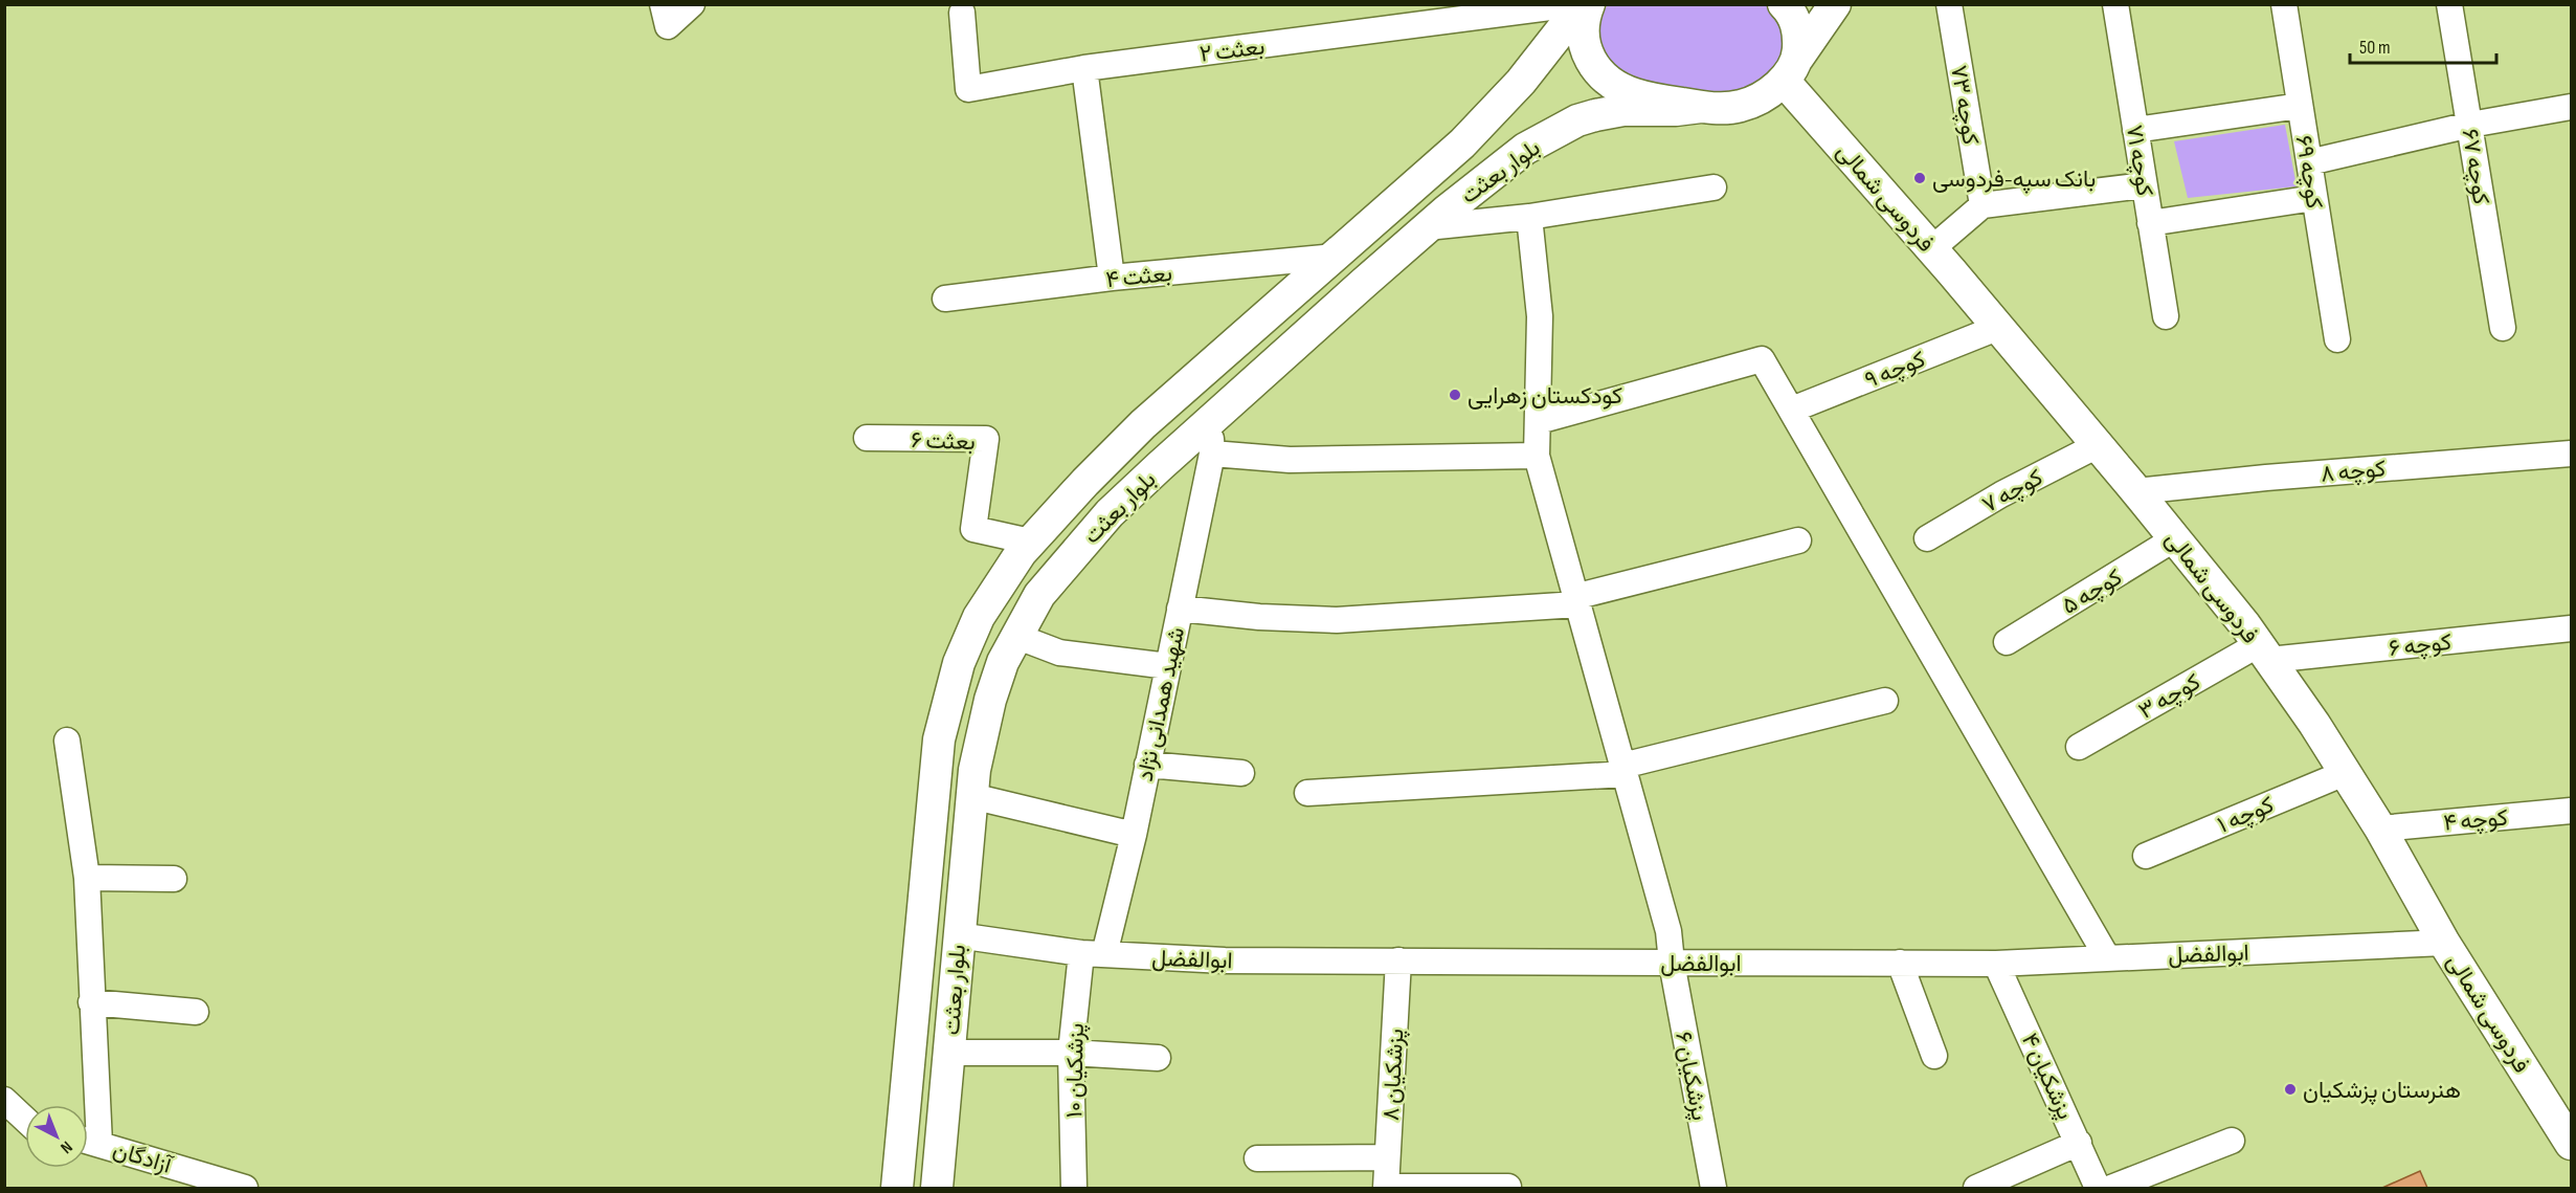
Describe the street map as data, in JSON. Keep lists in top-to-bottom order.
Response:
{
  "streets": {
    "main road": ["بلوار بعثت", "فردوسی شمالی"],
    "street": [
      "بعثت ۲",
      "کوچه ۷۳",
      "کوچه ۷۱",
      "کوچه ۶۷",
      "کوچه ۶۹",
      "بعثت ۴",
      "کوچه ۹",
      "بعثت ۶",
      "کوچه ۸",
      "کوچه ۷",
      "کوچه ۵",
      "کوچه ۶",
      "کوچه ۳",
      "شهید همدانی نژاد",
      "کوچه ۱",
      "کوچه ۴",
      "ابوالفضل",
      "پزشکیان ۱۰",
      "پزشکیان ۸",
      "پزشکیان ۶",
      "پزشکیان ۴",
      "آزادگان"
    ]
  },
  "crossings": [
    ["بعثت ۲", "بلوار بعثت"],
    ["بلوار بعثت", "بعثت ۴"],
    ["بلوار بعثت", "بعثت ۶"],
    ["بلوار بعثت", "شهید همدانی نژاد"],
    ["بلوار بعثت", "ابوالفضل"],
    ["فردوسی شمالی", "کوچه ۹"],
    ["فردوسی شمالی", "کوچه ۸"],
    ["فردوسی شمالی", "کوچه ۷"],
    ["فردوسی شمالی", "کوچه ۵"],
    ["فردوسی شمالی", "کوچه ۶"],
    ["فردوسی شمالی", "کوچه ۳"],
    ["فردوسی شمالی", "کوچه ۱"],
    ["فردوسی شمالی", "کوچه ۴"],
    ["فردوسی شمالی", "ابوالفضل"],
    ["کوچه ۶", "کوچه ۳"],
    ["شهید همدانی نژاد", "ابوالفضل"],
    ["شهید همدانی نژاد", "پزشکیان ۱۰"],
    ["ابوالفضل", "پزشکیان ۱۰"],
    ["ابوالفضل", "پزشکیان ۸"],
    ["ابوالفضل", "پزشکیان ۶"],
    ["ابوالفضل", "پزشکیان ۴"]
  ],
  "places": ["بانک سپه-فردوسی", "کودکستان زهرایی", "هنرستان پزشکیان"],
  "scale_bar": "50 m",
  "north": "bottom right"
}
